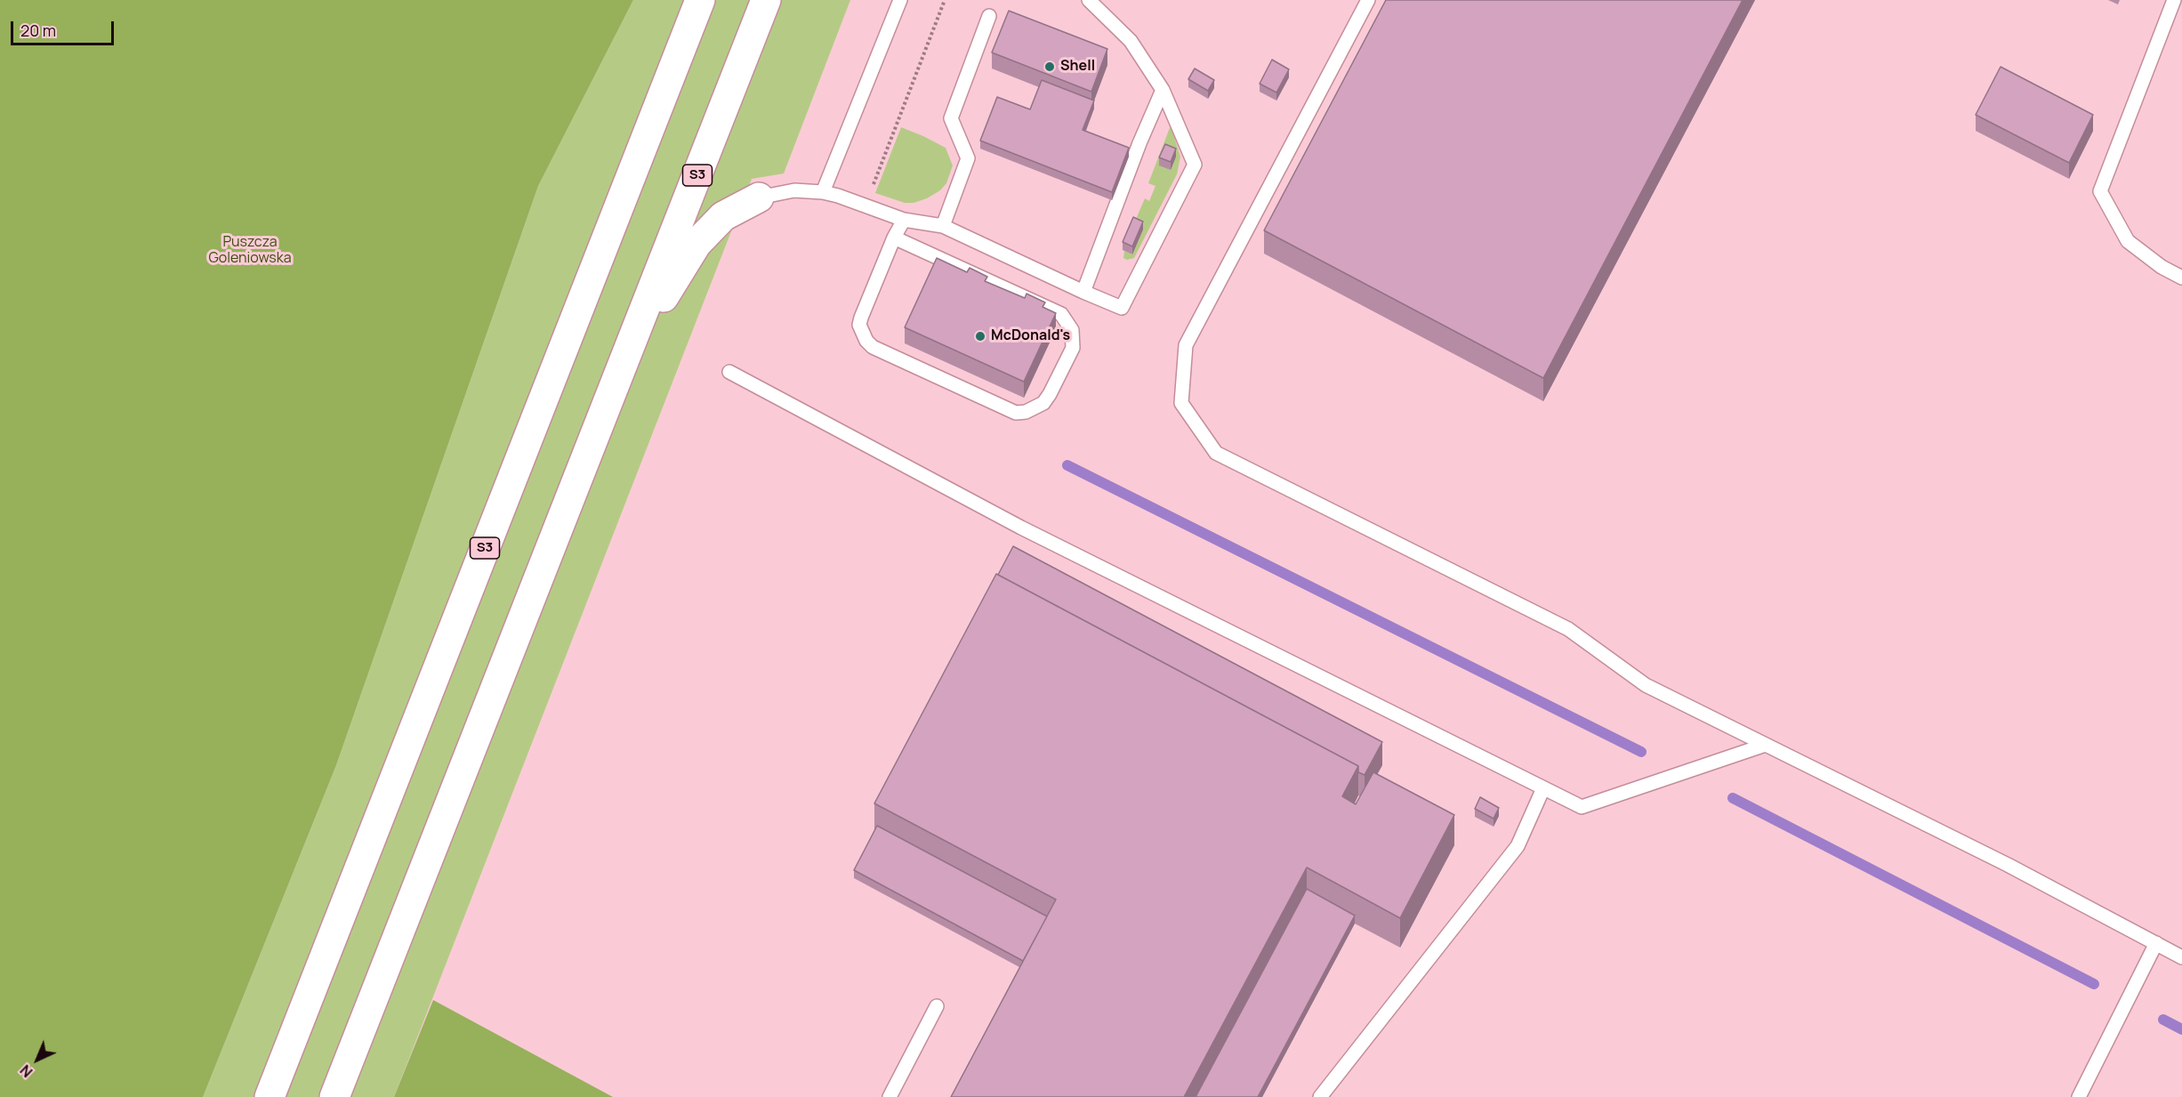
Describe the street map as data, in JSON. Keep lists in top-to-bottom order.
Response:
{
  "streets": {
    "highway": ["S3"]
  },
  "parks": ["Puszcza Goleniowska"],
  "places": ["Shell", "McDonald's"],
  "scale_bar": "20 m",
  "north": "bottom left"
}
